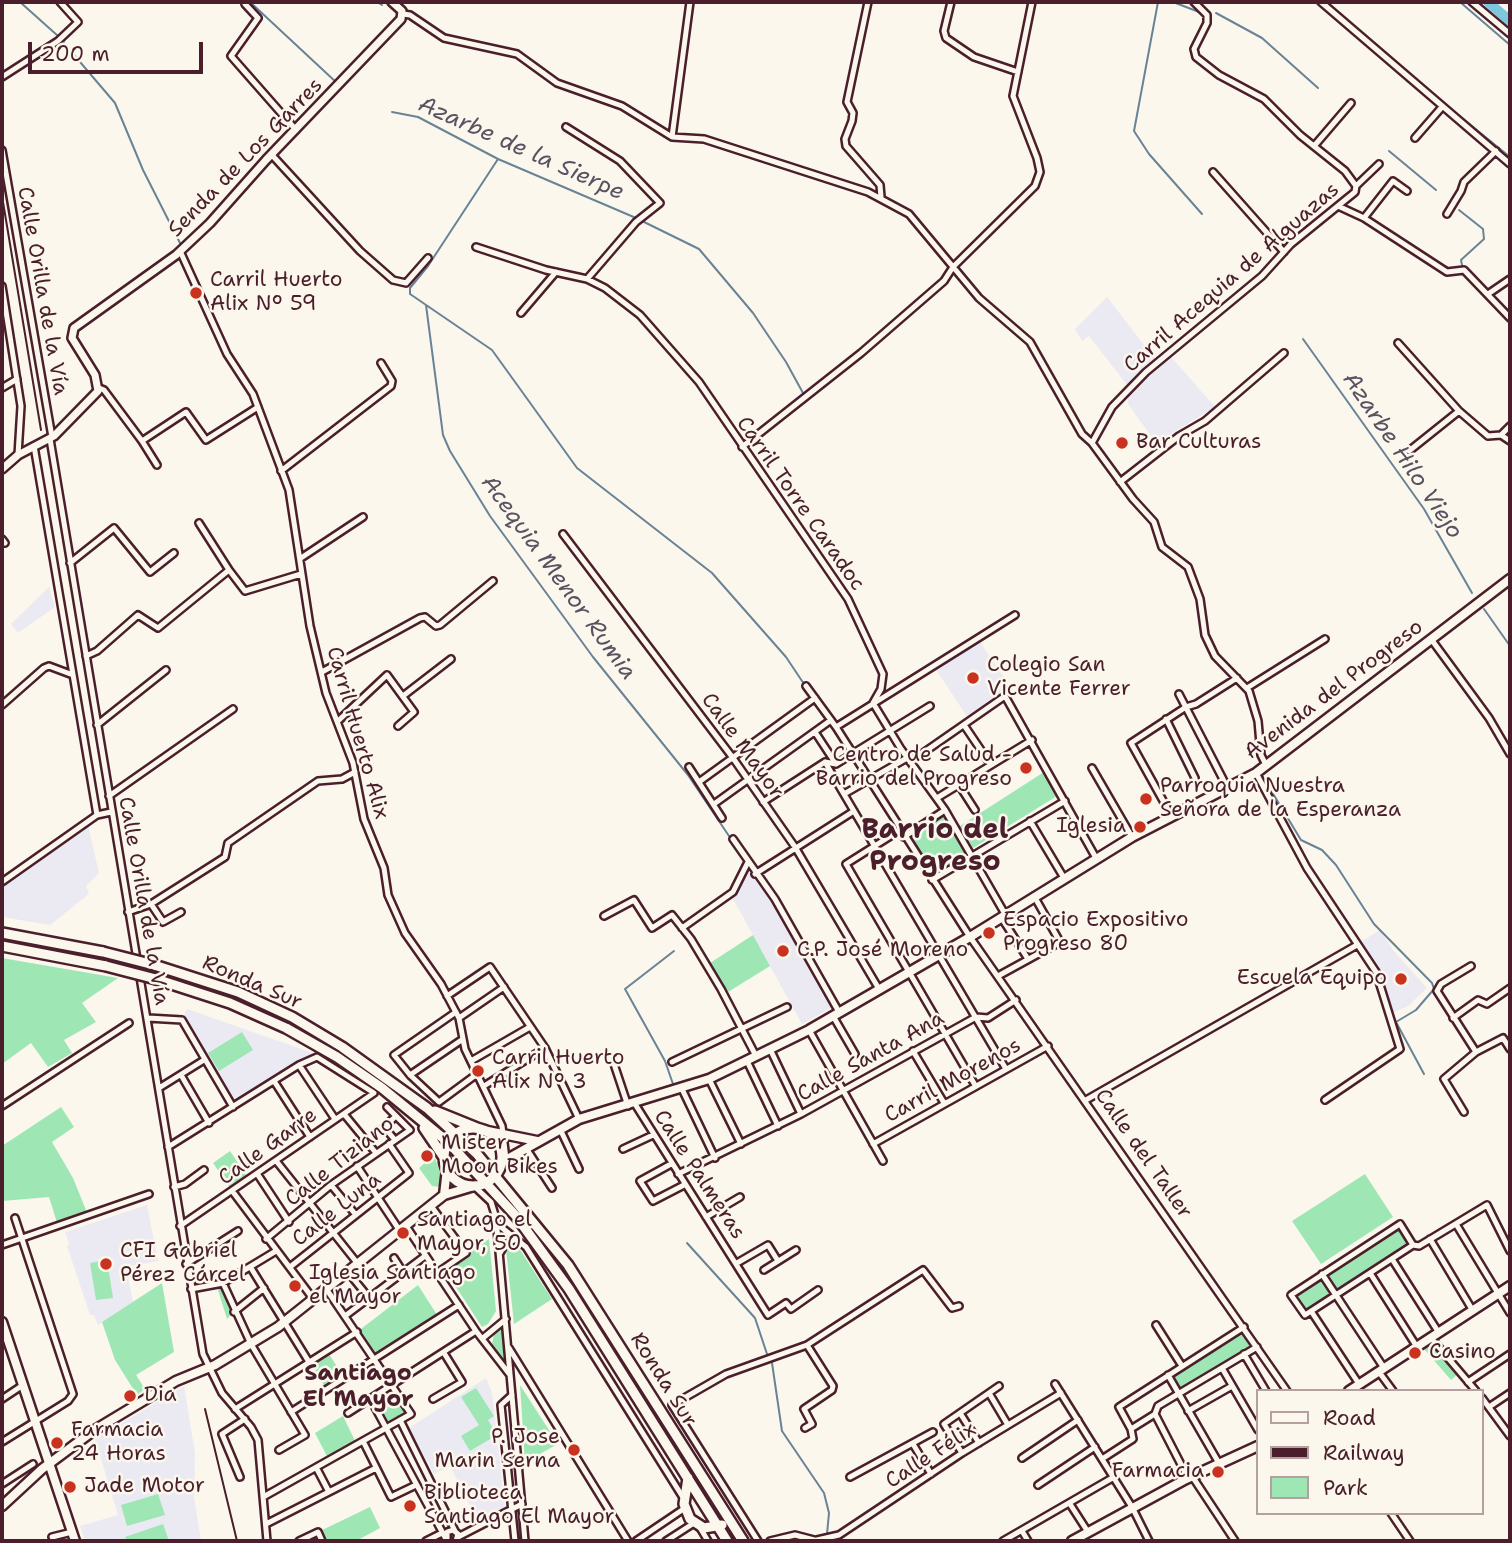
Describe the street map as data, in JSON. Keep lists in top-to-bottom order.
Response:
{
  "streets": {
    "main road": ["Avenida del Progreso", "Ronda Sur"],
    "street": [
      "Senda de Los Garres",
      "Carril Acequia de Alguazas",
      "Calle Orilla de la Vía",
      "Carril Torre Caradoc",
      "Carril Huerto Alix",
      "Calle Mayor",
      "Calle Santa Ana",
      "Carril Morenos",
      "Calle Garre",
      "Calle del Taller",
      "Calle Tiziano",
      "Calle Palmeras",
      "Calle Luna",
      "Calle Félix"
    ]
  },
  "crossings": [
    ["Senda de Los Garres", "Carril Huerto Alix"],
    ["Calle Orilla de la Vía", "Calle Garre"],
    ["Avenida del Progreso", "Calle Mayor"],
    ["Avenida del Progreso", "Calle del Taller"],
    ["Avenida del Progreso", "Calle Palmeras"],
    ["Ronda Sur", "Calle Garre"],
    ["Calle Santa Ana", "Calle del Taller"],
    ["Calle Santa Ana", "Calle Palmeras"],
    ["Carril Morenos", "Calle del Taller"],
    ["Calle Tiziano", "Calle Luna"]
  ],
  "districts": ["Barrio del Progreso", "Santiago El Mayor"],
  "water": ["Azarbe de la Sierpe", "Azarbe Hilo Viejo", "Acequia Menor Rumia"],
  "places": [
    "Carril Huerto Alix Nº 59",
    "Bar Culturas",
    "Colegio San Vicente Ferrer",
    "Centro de Salud - Barrio del Progreso",
    "Parroquia Nuestra Señora de la Esperanza",
    "Iglesia",
    "Espacio Expositivo Progreso 80",
    "C.P. José Moreno",
    "Escuela Equipo",
    "Carril Huerto Alix Nº 3",
    "Mister Moon Bikes",
    "Santiago el Mayor, 50",
    "CFI Gabriel Pérez Cárcel",
    "Iglesia Santiago el Mayor",
    "Casino",
    "Dia",
    "Farmacia 24 Horas",
    "P. Jose Marin Serna",
    "Farmacia",
    "Jade Motor",
    "Biblioteca Santiago El Mayor"
  ],
  "legend": ["Road", "Railway", "Park"],
  "scale_bar": "200 m"
}
